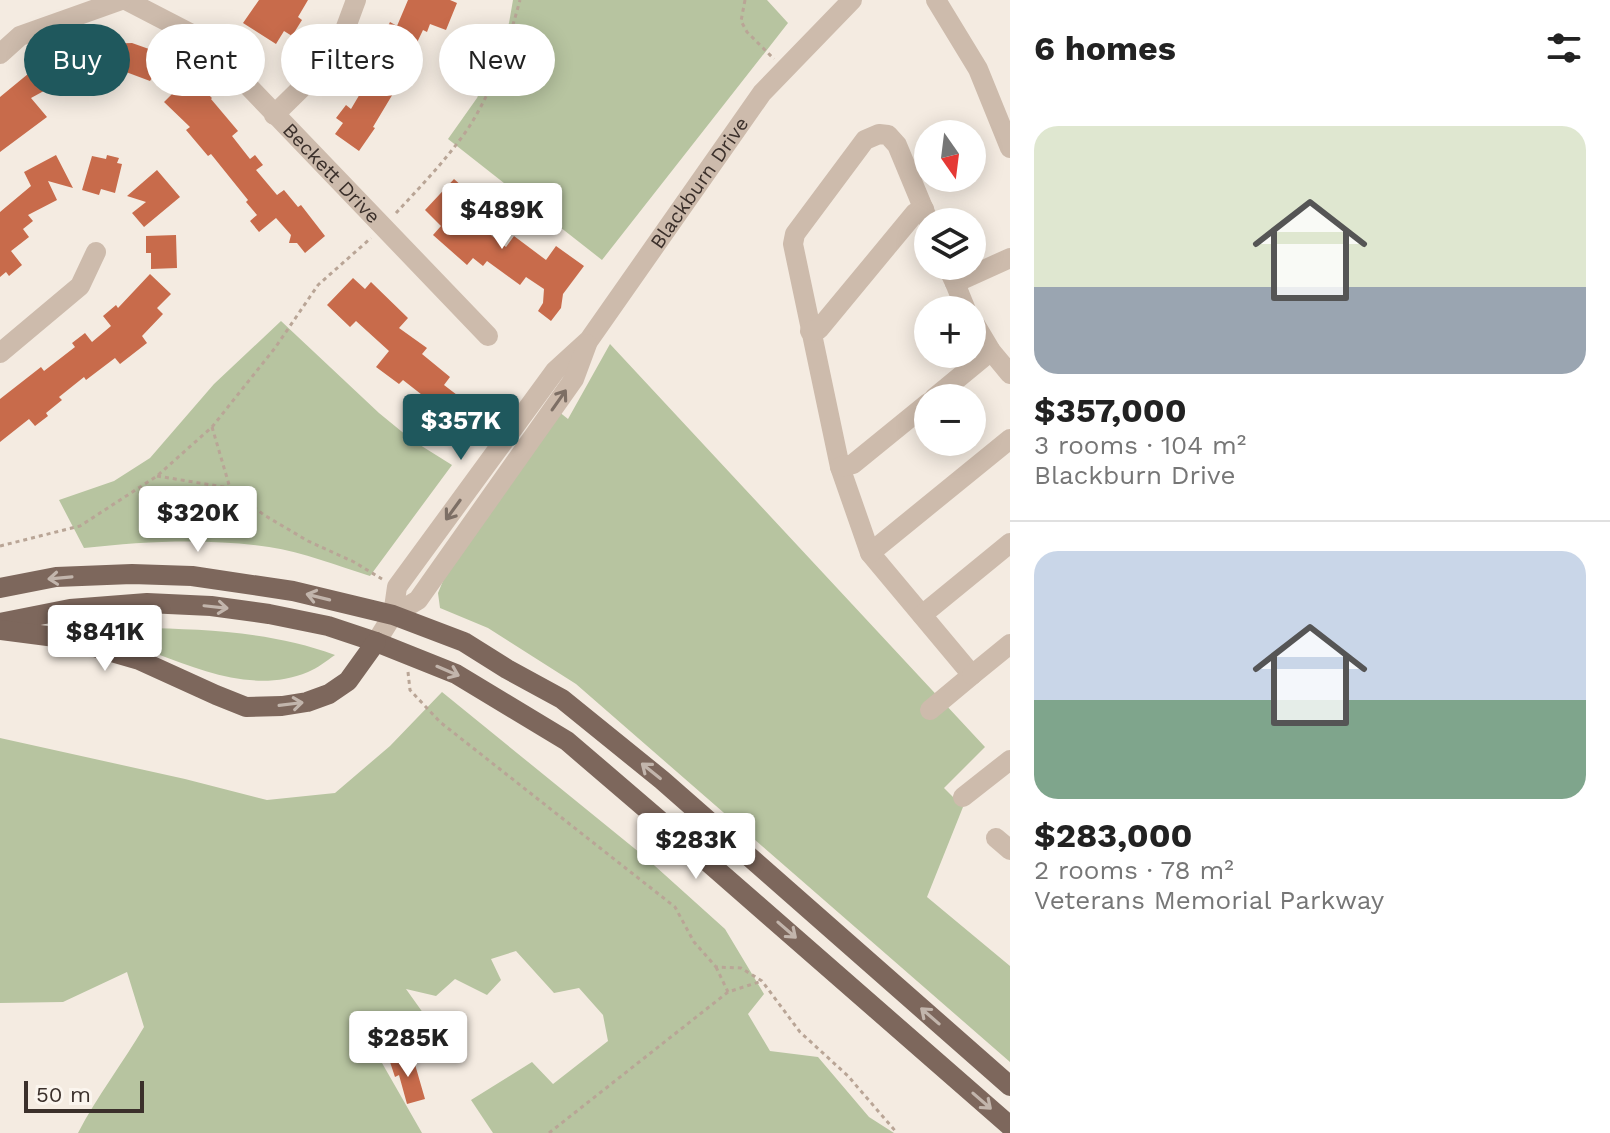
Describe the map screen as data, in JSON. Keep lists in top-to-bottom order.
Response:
{
  "streets": {
    "street": ["Beckett Drive", "Blackburn Drive"]
  },
  "scale_bar": "50 m",
  "north": "bottom",
  "page": {
    "heading": "6 homes",
    "chip": [
      "Buy",
      "Rent",
      "Filters",
      "New"
    ],
    "list": [
      {
        "name": "$357,000",
        "note": "3 rooms · 104 m² · Blackburn Drive"
      },
      {
        "name": "$283,000",
        "note": "2 rooms · 78 m² · Veterans Memorial Parkway"
      }
    ],
    "map_buttons": ["+", "−"],
    "price": [
      "$489K",
      "$357K",
      "$320K",
      "$841K",
      "$283K",
      "$285K"
    ],
    "scale": "50 m"
  }
}
